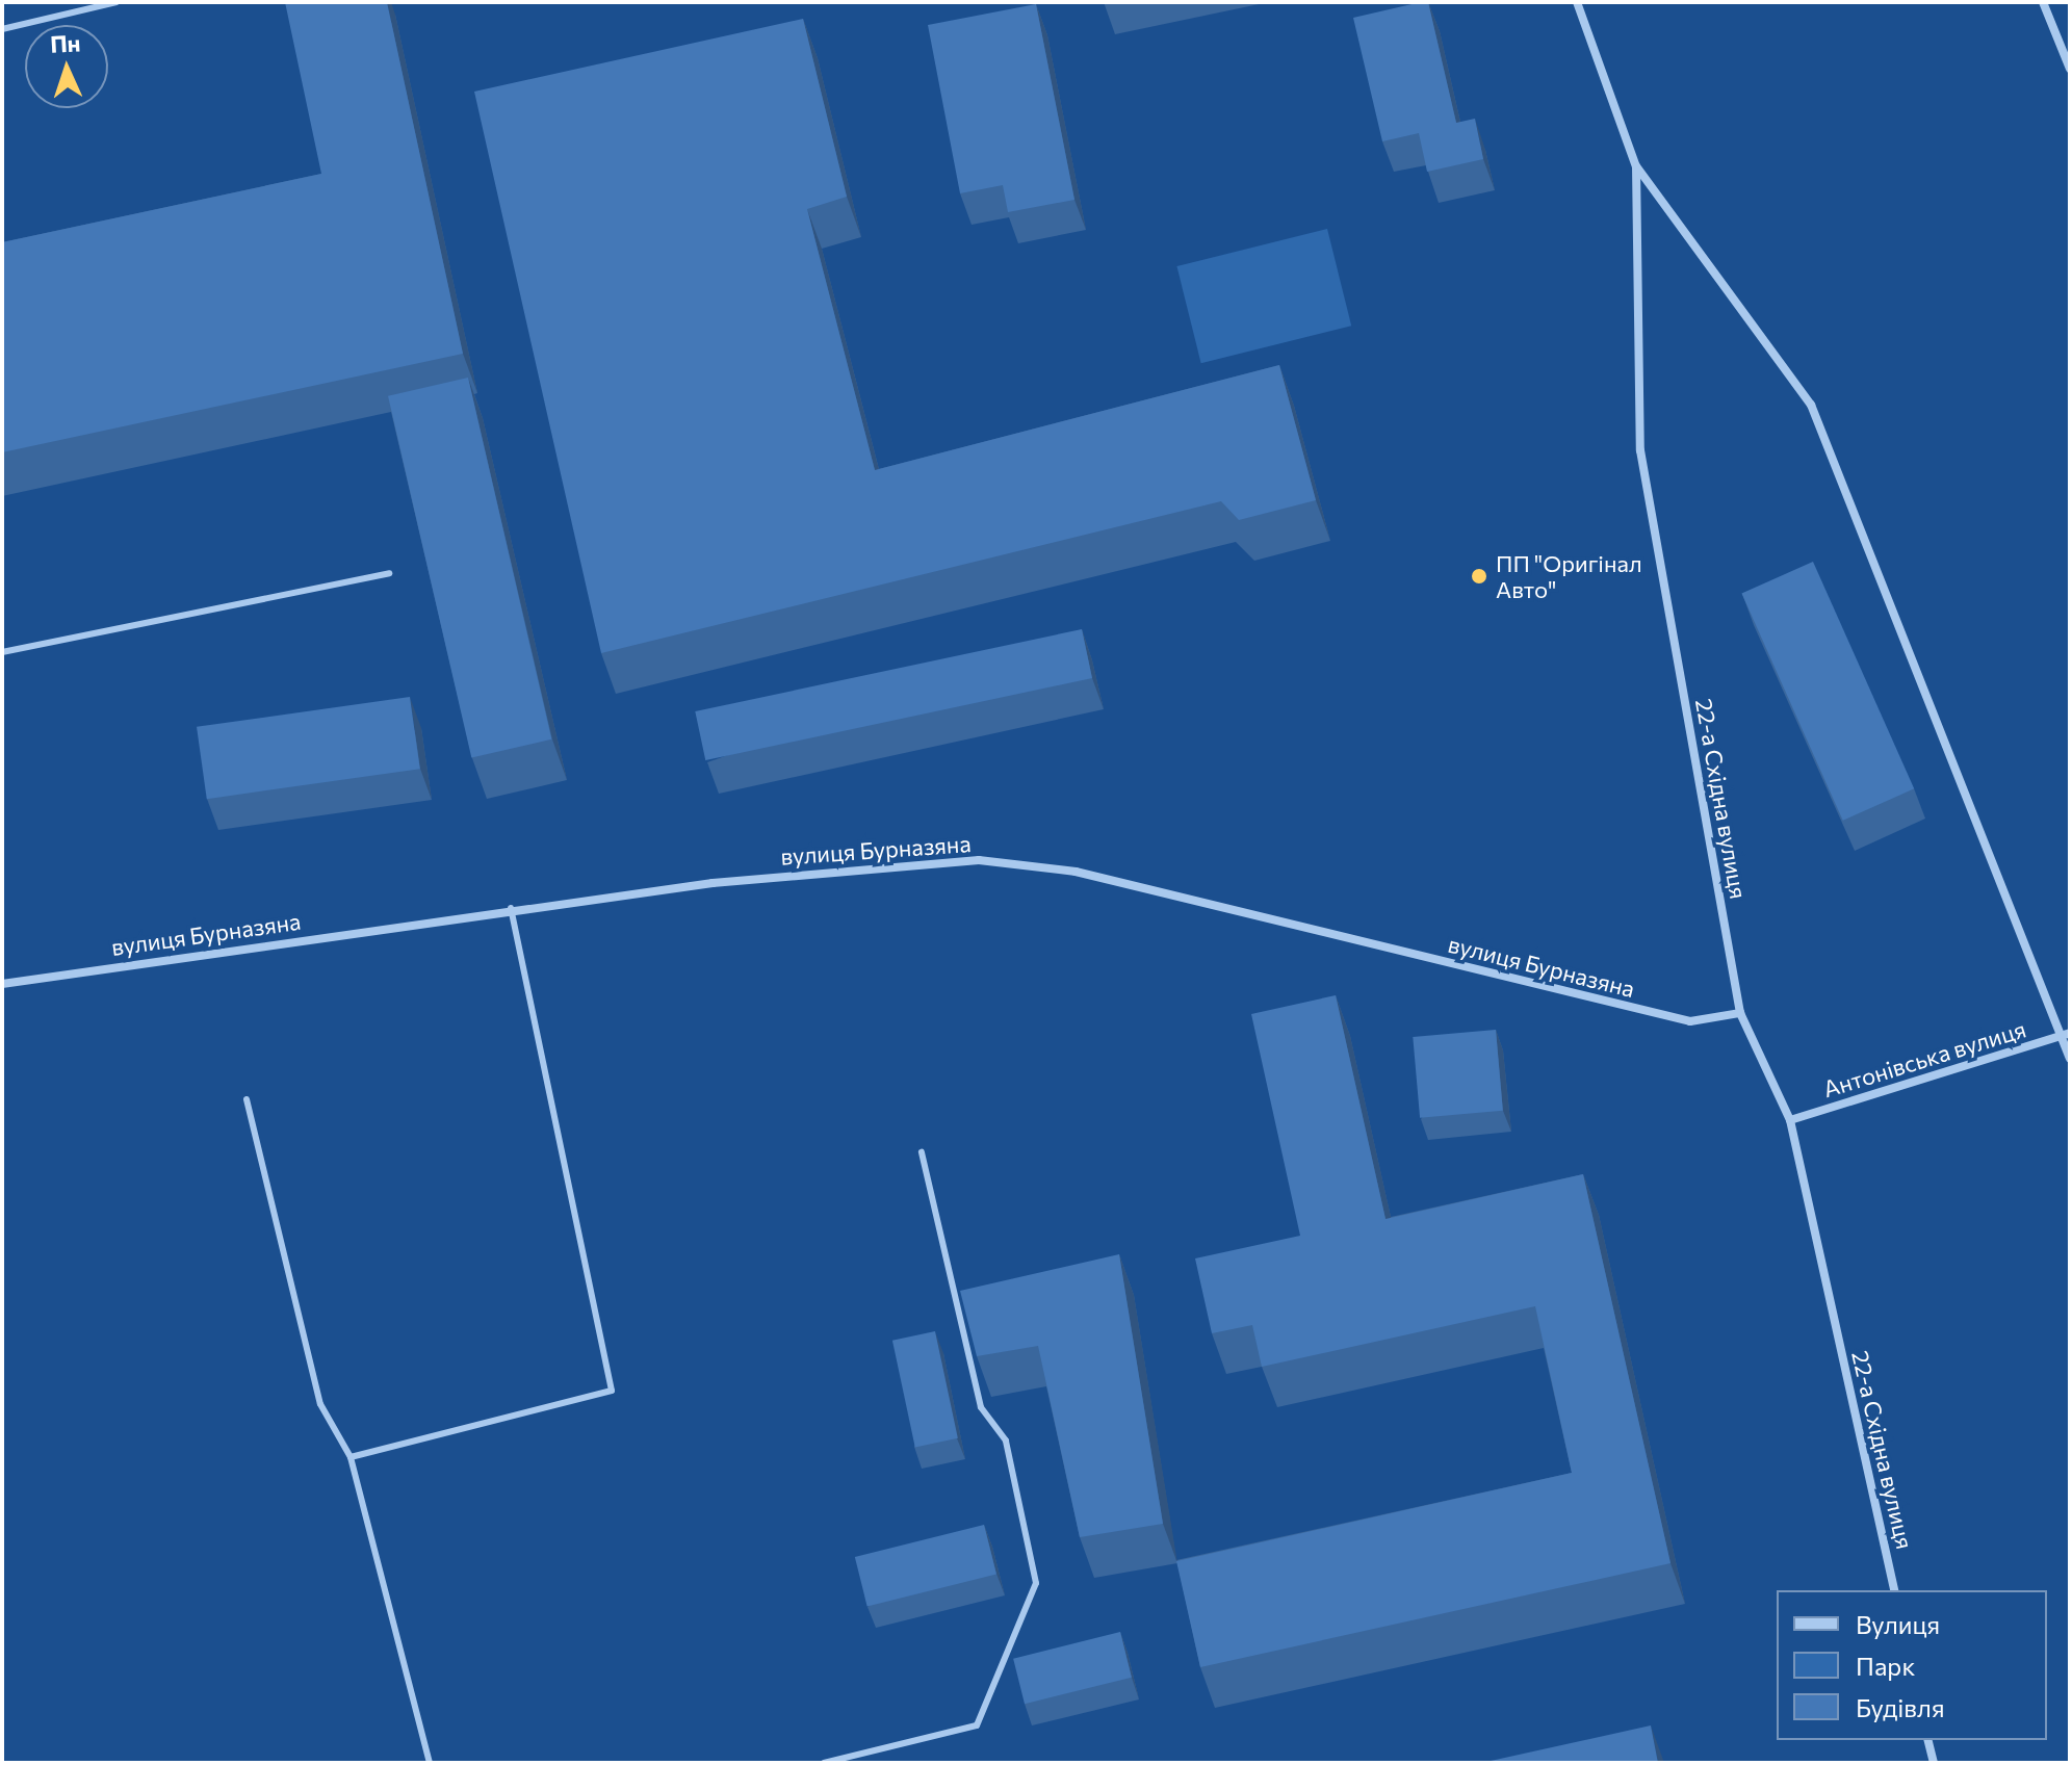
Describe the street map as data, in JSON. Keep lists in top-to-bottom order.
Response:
{
  "streets": {
    "street": ["22-а Східна вулиця", "вулиця Бурназяна", "Антонівська вулиця"]
  },
  "crossings": [
    ["22-а Східна вулиця", "вулиця Бурназяна"],
    ["22-а Східна вулиця", "Антонівська вулиця"]
  ],
  "places": ["ПП \"Оригінал Авто\""],
  "legend": ["Вулиця", "Парк", "Будівля"],
  "north": "top"
}
